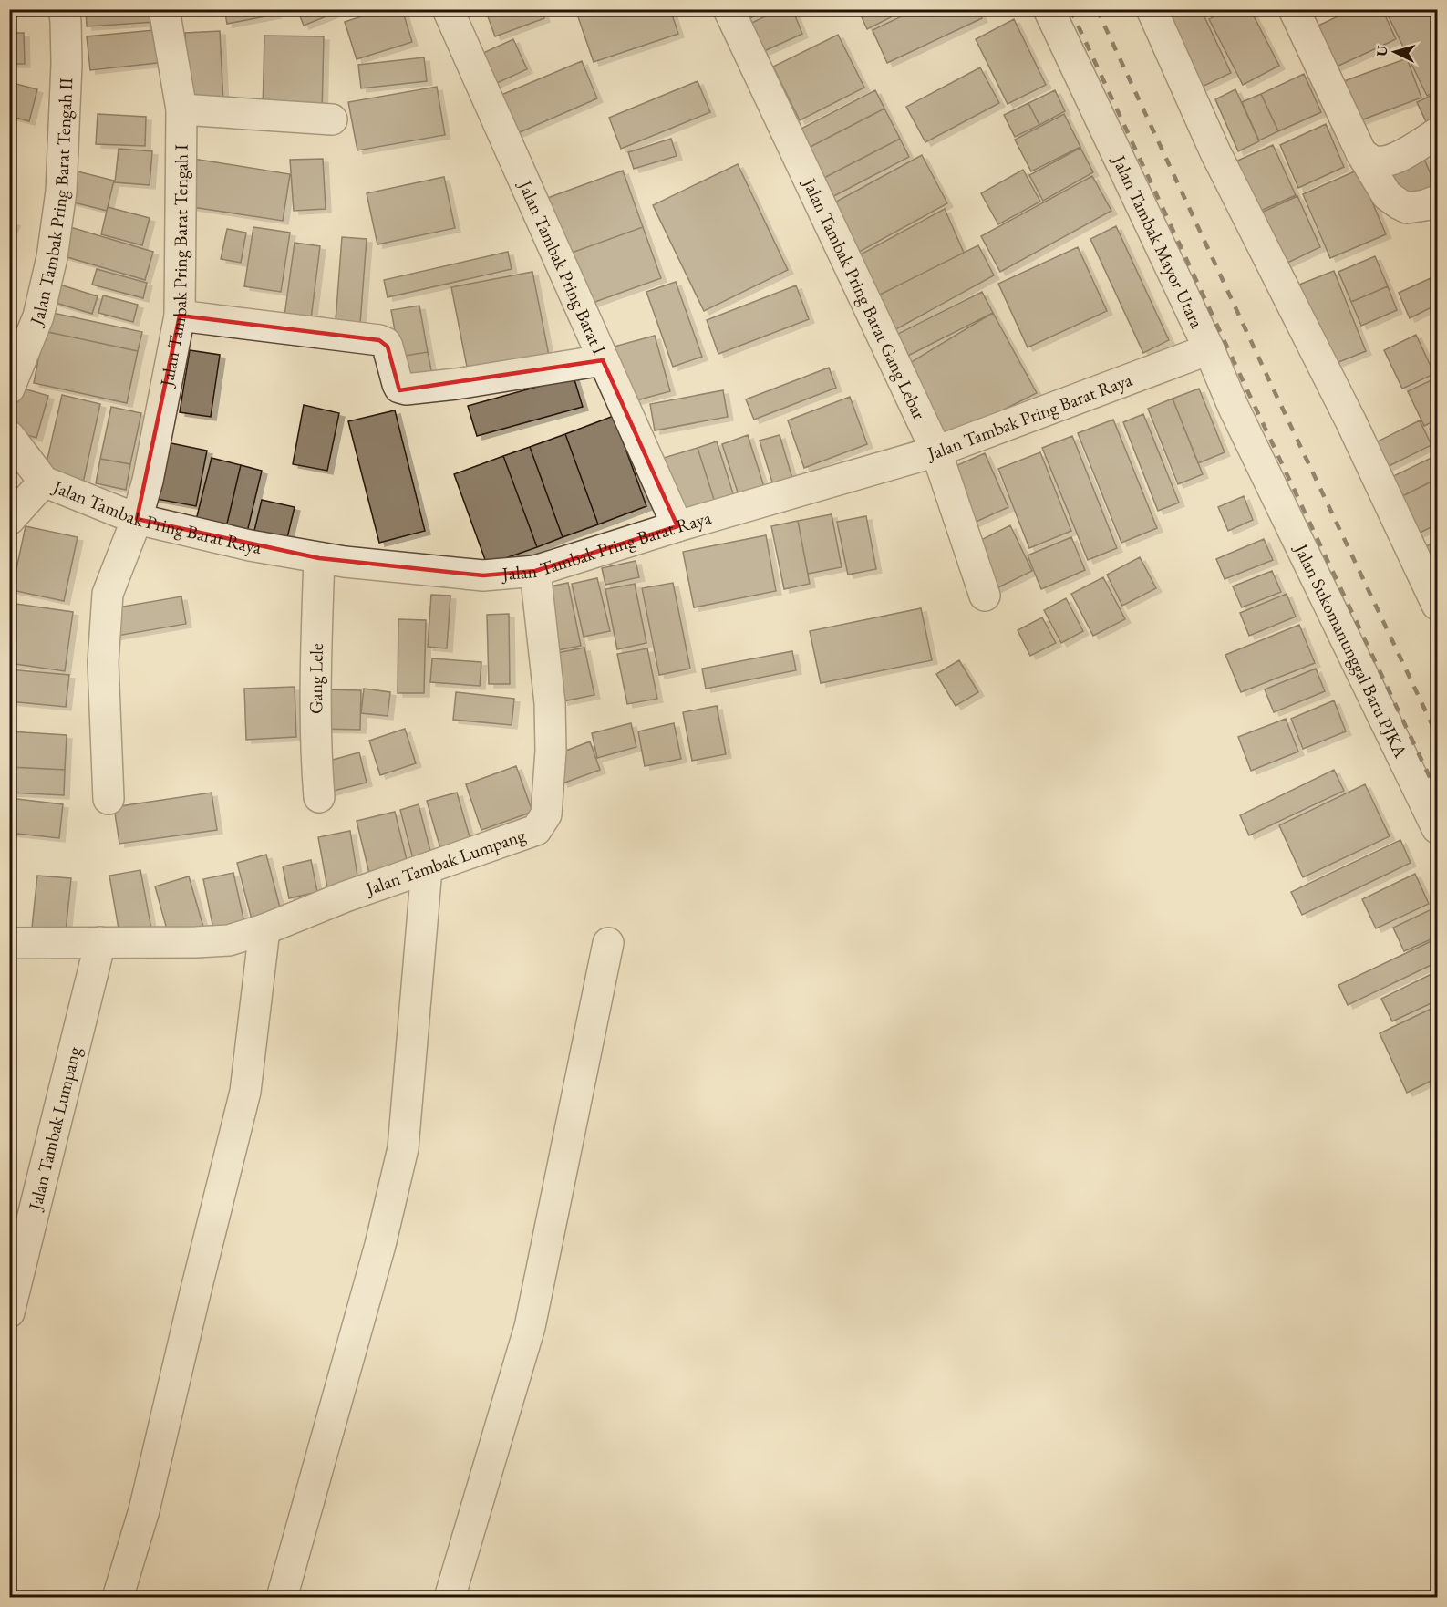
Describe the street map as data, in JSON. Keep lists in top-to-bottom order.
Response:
{
  "streets": {
    "street": [
      "Jalan Tambak Pring Barat Tengah II",
      "Jalan Tambak Mayor Utara",
      "Jalan Tambak Pring Barat Tengah I",
      "Jalan Tambak Pring Barat I",
      "Jalan Tambak Pring Barat Gang Lebar",
      "Jalan Tambak Pring Barat Raya",
      "Jalan Sukomanunggal Baru PJKA",
      "Gang Lele",
      "Jalan Tambak Lumpang"
    ]
  },
  "crossings": [
    ["Jalan Tambak Mayor Utara", "Jalan Tambak Pring Barat Raya"],
    ["Jalan Tambak Mayor Utara", "Jalan Sukomanunggal Baru PJKA"],
    ["Jalan Tambak Pring Barat Tengah I", "Jalan Tambak Pring Barat Raya"],
    ["Jalan Tambak Pring Barat I", "Jalan Tambak Pring Barat Raya"],
    ["Jalan Tambak Pring Barat Gang Lebar", "Jalan Tambak Pring Barat Raya"],
    ["Jalan Tambak Pring Barat Raya", "Gang Lele"],
    ["Jalan Tambak Pring Barat Raya", "Jalan Tambak Lumpang"]
  ],
  "north": "left"
}
